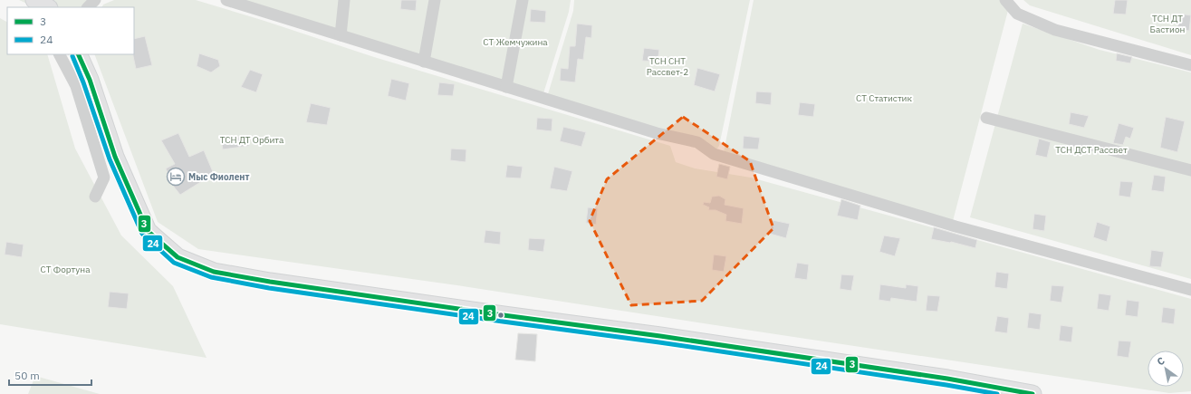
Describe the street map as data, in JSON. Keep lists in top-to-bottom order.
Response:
{
  "parks": [
    "ТСН ДТ Бастион",
    "СТ Жемчужина",
    "ТСН СНТ Рассвет-2",
    "СТ Статистик",
    "ТСН ДТ Орбита",
    "ТСН ДСТ Рассвет",
    "СТ Фортуна"
  ],
  "places": {
    "hotel": ["Мыс Фиолент"]
  },
  "lines": ["transit line 3", "transit line 24"],
  "legend": ["3", "24"],
  "scale_bar": "50 m",
  "north": "top left"
}
